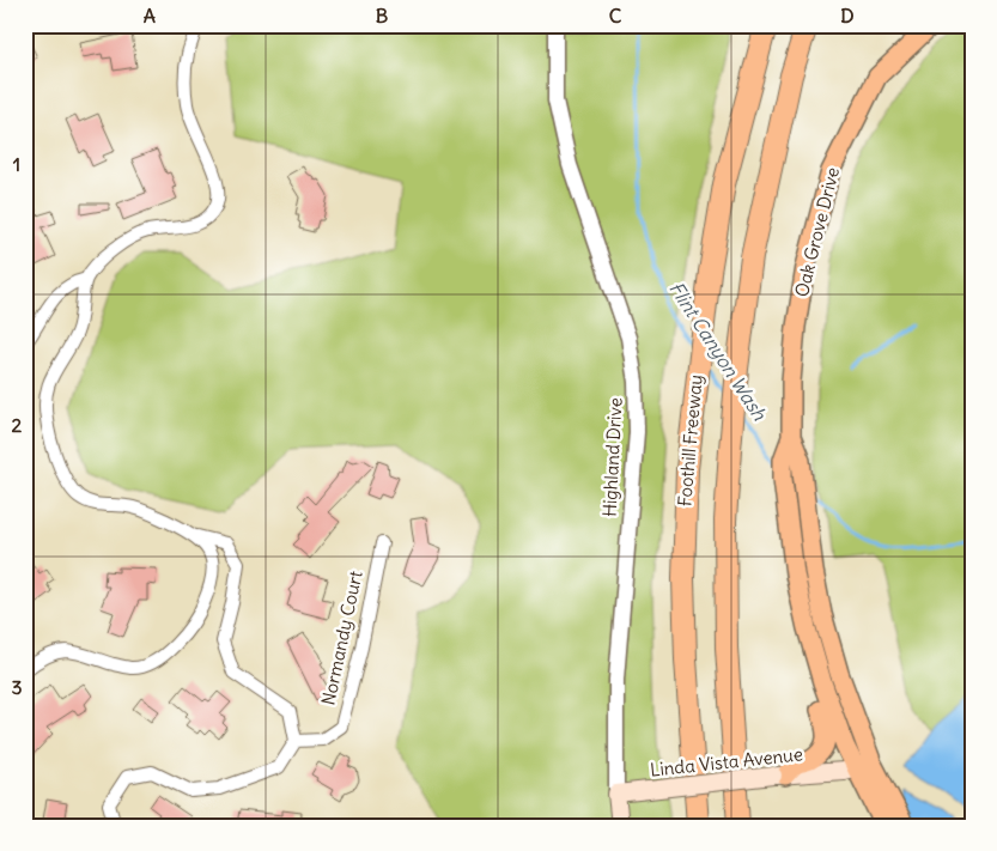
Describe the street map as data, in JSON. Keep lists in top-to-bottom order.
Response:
{
  "streets": {
    "highway": ["Foothill Freeway"],
    "main road": ["Oak Grove Drive", "Linda Vista Avenue"],
    "street": ["Highland Drive", "Normandy Court"]
  },
  "crossings": [
    ["Oak Grove Drive", "Linda Vista Avenue"],
    ["Highland Drive", "Linda Vista Avenue"]
  ],
  "water": ["Flint Canyon Wash"],
  "grid": {
    "columns": [
      "A",
      "B",
      "C",
      "D"
    ],
    "rows": ["1", "2", "3"]
  }
}
